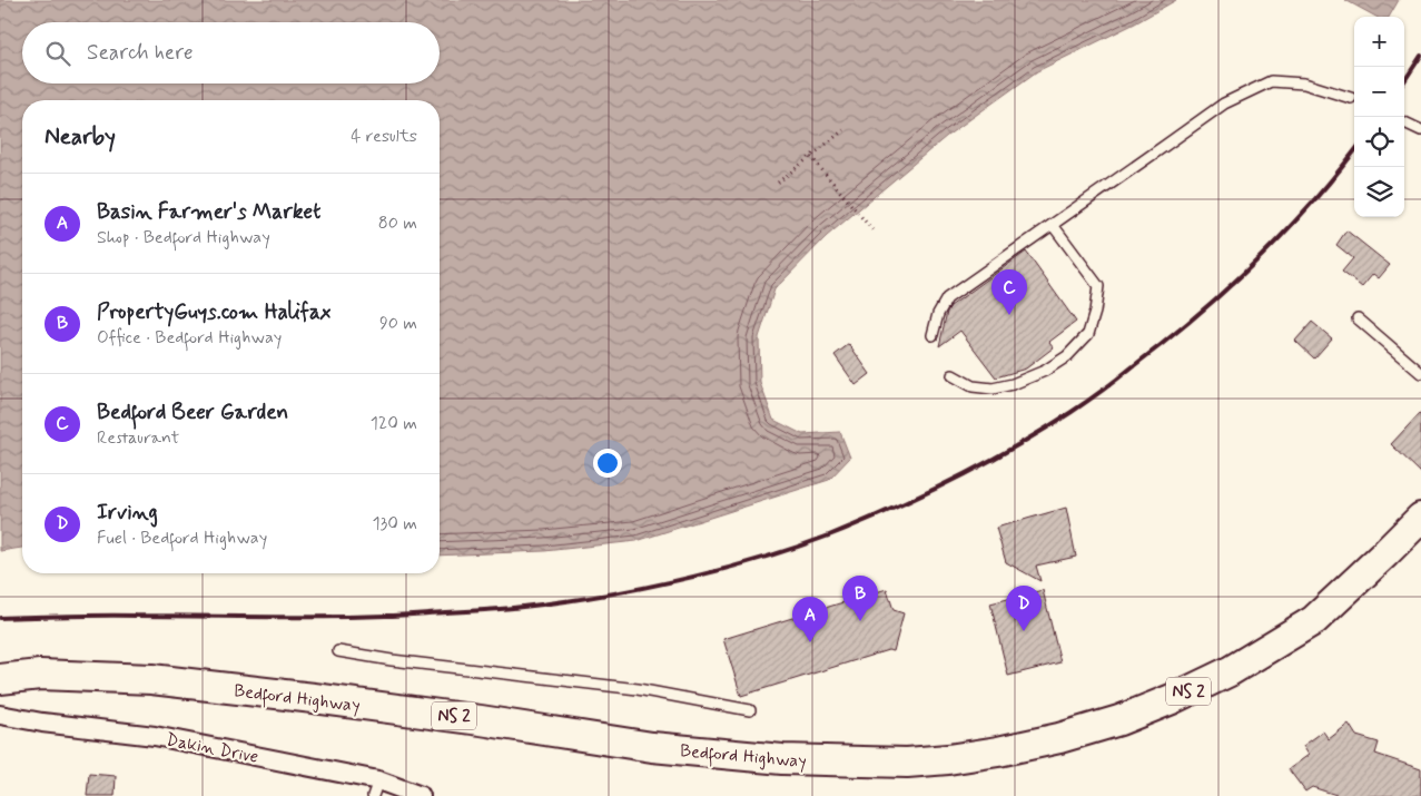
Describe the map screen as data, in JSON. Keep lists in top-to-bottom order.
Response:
{
  "streets": {
    "main road": ["NS 2", "Bedford Highway"],
    "street": ["Dakin Drive"]
  },
  "page": {
    "map_buttons": ["+", "−"],
    "search": "Search here",
    "heading": ["Nearby", "4 results"],
    "list": [
      {
        "mark": "A",
        "name": "Basin Farmer's Market",
        "note": "Shop · Bedford Highway",
        "value": "80 m"
      },
      {
        "mark": "B",
        "name": "PropertyGuys.com Halifax",
        "note": "Office · Bedford Highway",
        "value": "90 m"
      },
      {
        "mark": "C",
        "name": "Bedford Beer Garden",
        "note": "Restaurant",
        "value": "120 m"
      },
      {
        "mark": "D",
        "name": "Irving",
        "note": "Fuel · Bedford Highway",
        "value": "130 m"
      }
    ],
    "pins": [
      "C",
      "B",
      "D",
      "A"
    ]
  }
}
